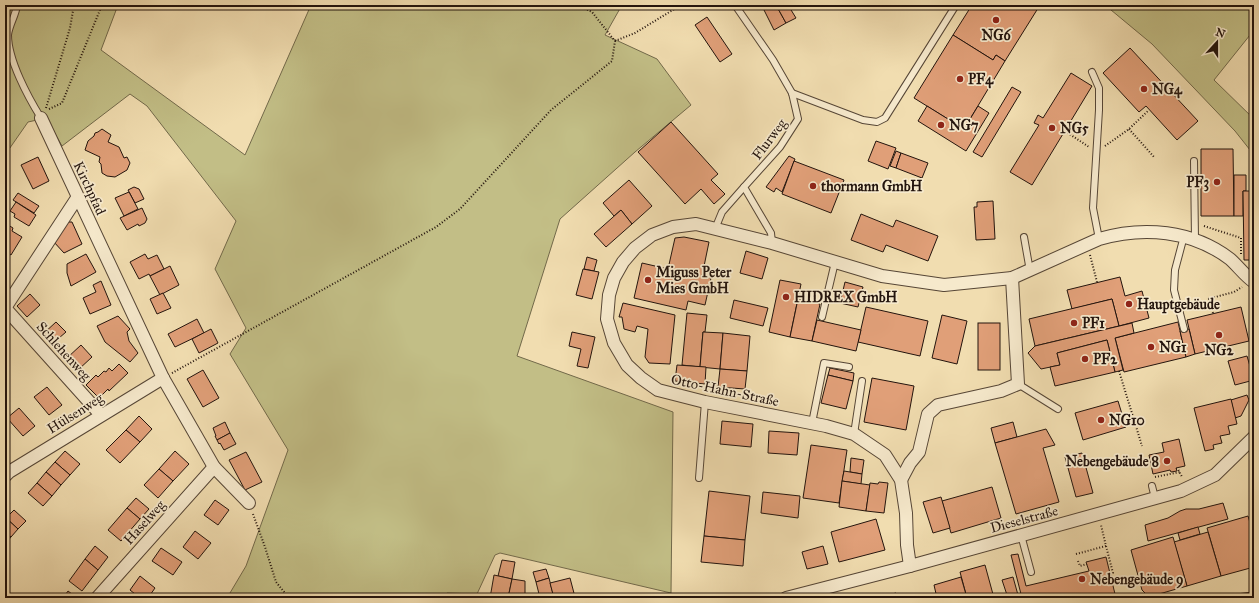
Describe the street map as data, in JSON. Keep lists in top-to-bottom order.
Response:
{
  "streets": {
    "street": [
      "Kirchpfad",
      "Schlehenweg",
      "Otto-Hahn-Straße",
      "Hülsenweg",
      "Dieselstraße",
      "Haselweg"
    ],
    "lane": ["Flurweg"]
  },
  "crossings": [
    ["Flurweg", "Otto-Hahn-Straße"],
    ["Kirchpfad", "Schlehenweg"],
    ["Kirchpfad", "Hülsenweg"],
    ["Schlehenweg", "Hülsenweg"],
    ["Otto-Hahn-Straße", "Dieselstraße"]
  ],
  "places": [
    "NG6",
    "PF4",
    "NG4",
    "NG7",
    "NG5",
    "PF3",
    "thormann GmbH",
    "Miguss Peter Mies GmbH",
    "HIDREX GmbH",
    "Hauptgebäude",
    "PF1",
    "NG2",
    "NG1",
    "PF2",
    "NG10",
    "Nebengebäude 8",
    "Nebengebäude 9"
  ],
  "north": "top"
}
